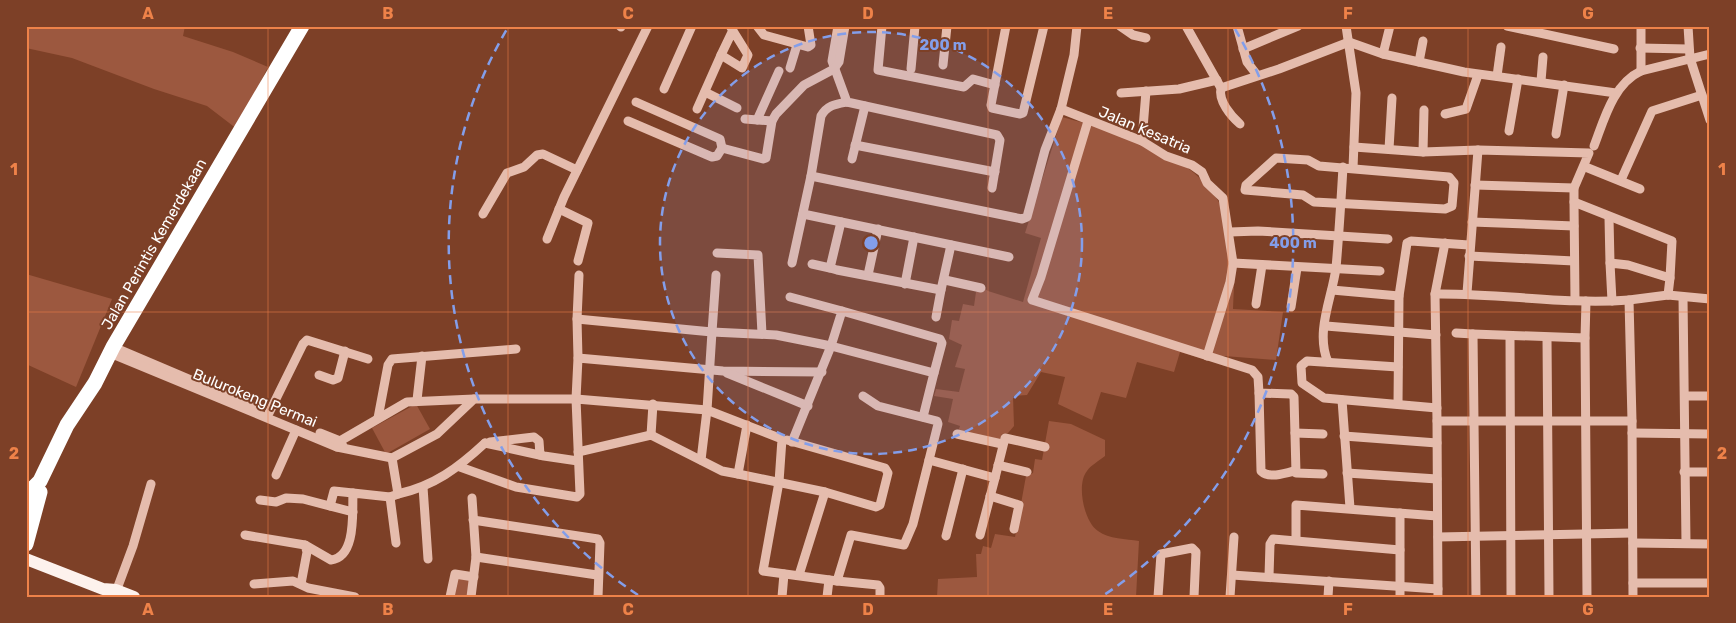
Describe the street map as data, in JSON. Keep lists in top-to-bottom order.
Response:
{
  "streets": {
    "highway": ["Jalan Perintis Kemerdekaan"],
    "street": ["Jalan Kesatria", "Bulurokeng Permai"]
  },
  "crossings": [
    ["Jalan Perintis Kemerdekaan", "Bulurokeng Permai"]
  ],
  "grid": {
    "columns": [
      "A",
      "B",
      "C",
      "D",
      "E",
      "F",
      "G"
    ],
    "rows": ["1", "2"]
  },
  "rings": ["200 m", "400 m"]
}
